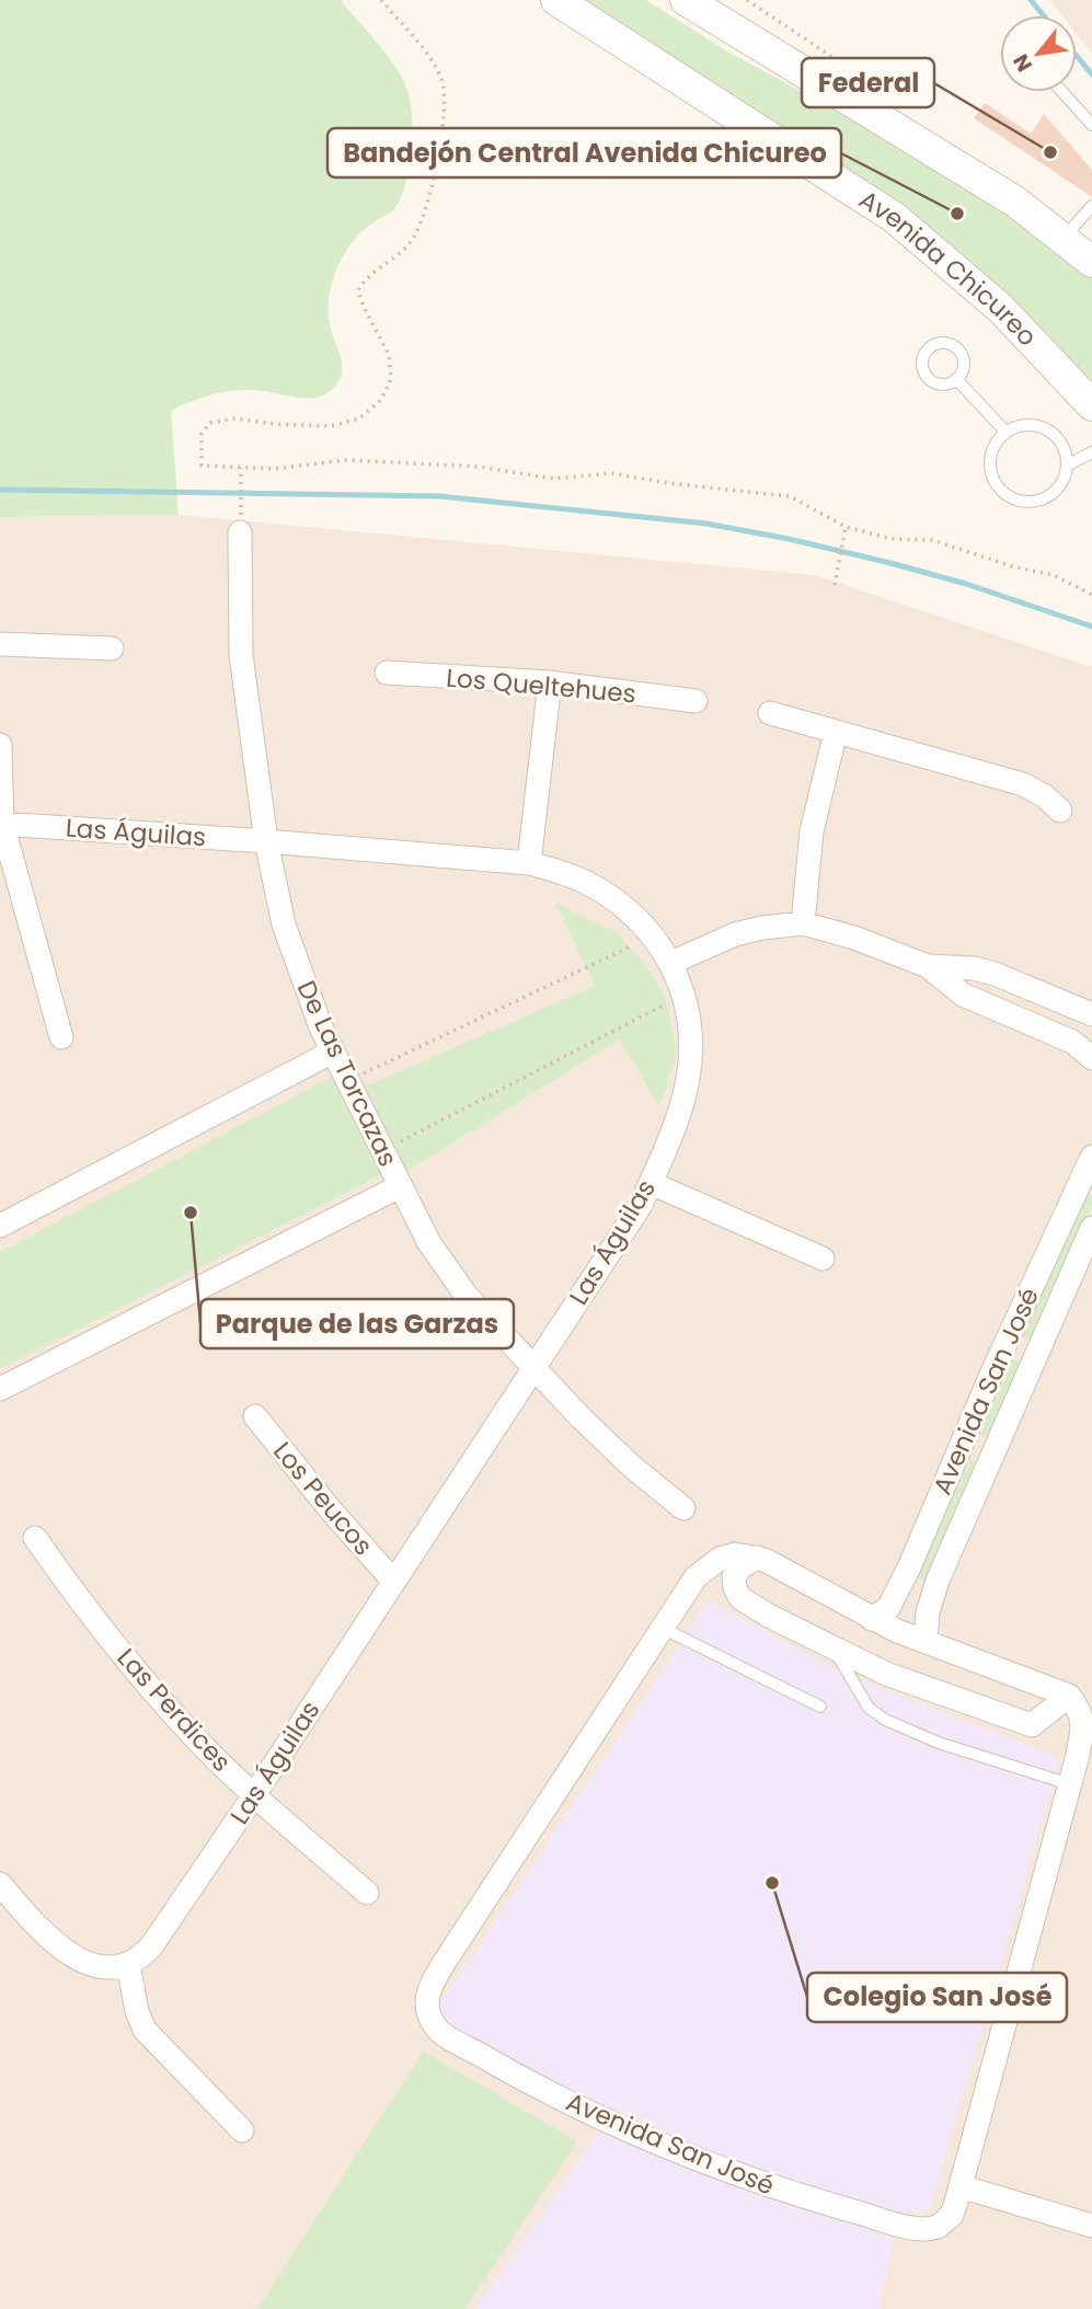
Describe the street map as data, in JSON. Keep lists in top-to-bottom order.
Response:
{
  "streets": {
    "main road": ["Avenida Chicureo"],
    "street": [
      "Los Queltehues",
      "Las Águilas",
      "De Las Torcazas",
      "Avenida San José",
      "Los Peucos",
      "Las Perdices"
    ]
  },
  "crossings": [
    ["Las Águilas", "De Las Torcazas"],
    ["Las Águilas", "Los Peucos"],
    ["Las Águilas", "Las Perdices"]
  ],
  "places": [
    "Federal",
    "Bandejón Central Avenida Chicureo",
    "Parque de las Garzas",
    "Colegio San José"
  ],
  "north": "bottom left"
}
